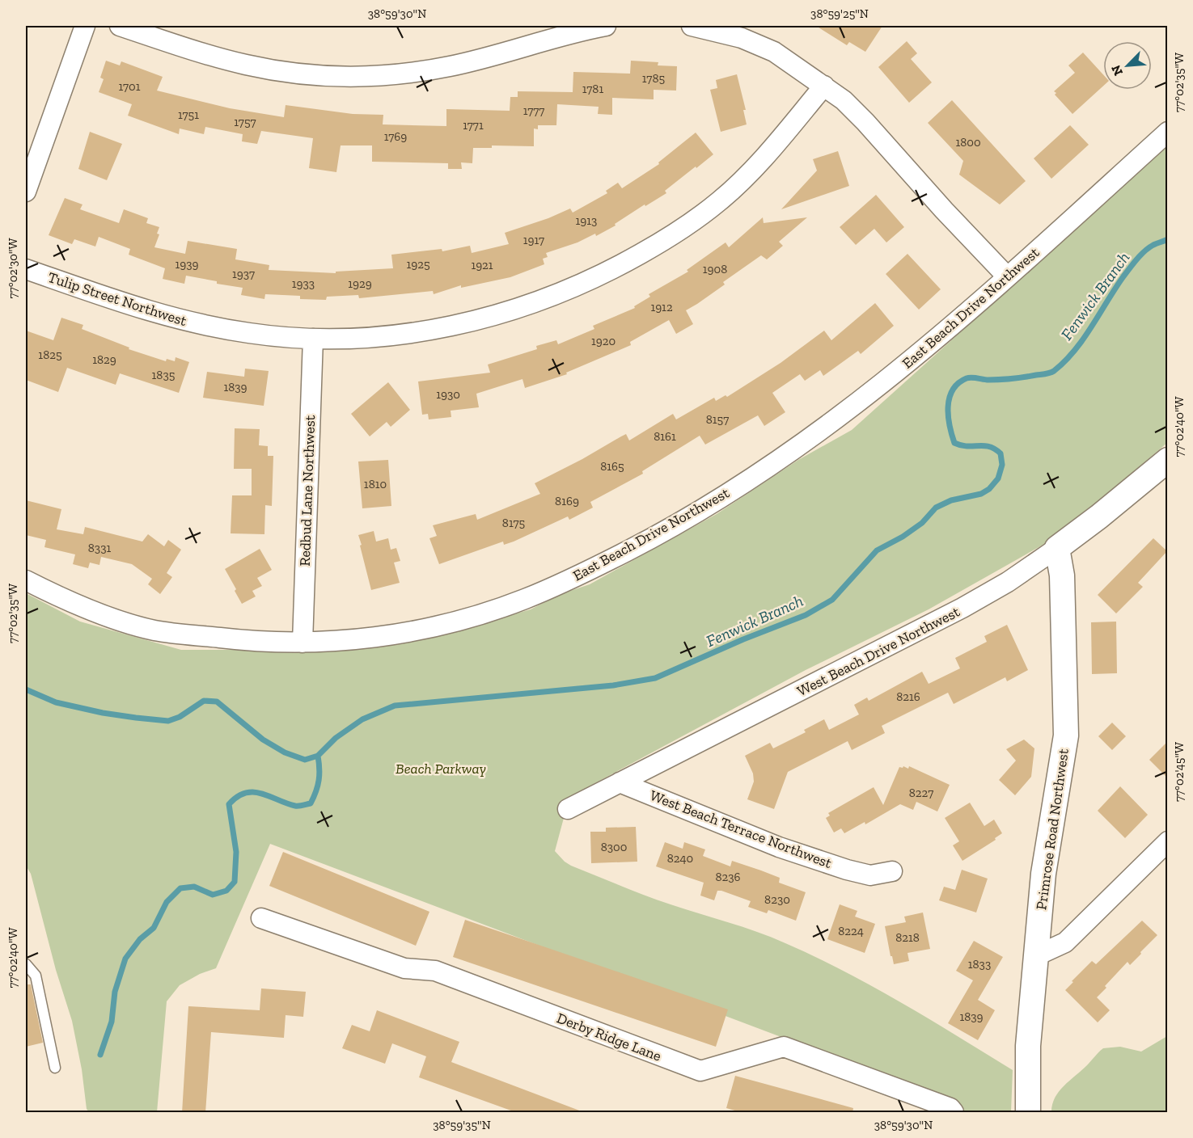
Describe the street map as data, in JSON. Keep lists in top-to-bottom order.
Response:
{
  "streets": {
    "street": [
      "Tulip Street Northwest",
      "East Beach Drive Northwest",
      "Redbud Lane Northwest",
      "West Beach Drive Northwest",
      "West Beach Terrace Northwest",
      "Primrose Road Northwest",
      "Derby Ridge Lane"
    ]
  },
  "crossings": [
    ["Tulip Street Northwest", "Redbud Lane Northwest"],
    ["East Beach Drive Northwest", "Redbud Lane Northwest"],
    ["West Beach Drive Northwest", "West Beach Terrace Northwest"],
    ["West Beach Drive Northwest", "Primrose Road Northwest"]
  ],
  "water": ["Fenwick Branch"],
  "parks": ["Beach Parkway"],
  "house_numbers": [
    "1785",
    "1701",
    "1781",
    "1777",
    "1751",
    "1757",
    "1771",
    "1769",
    "1800",
    "1913",
    "1917",
    "1939",
    "1925",
    "1921",
    "1908",
    "1937",
    "1933",
    "1929",
    "1912",
    "1920",
    "1825",
    "1829",
    "1835",
    "1839",
    "1930",
    "8157",
    "8161",
    "8165",
    "1810",
    "8169",
    "8175",
    "8331",
    "8216",
    "8227",
    "8300",
    "8240",
    "8236",
    "8230",
    "8224",
    "8218",
    "1833",
    "1839"
  ],
  "north": "bottom left",
  "coordinates": [
    "38°59'30\"N",
    "38°59'25\"N",
    "77°02'35\"W",
    "77°02'30\"W",
    "77°02'40\"W",
    "77°02'45\"W",
    "38°59'35\"N"
  ]
}
